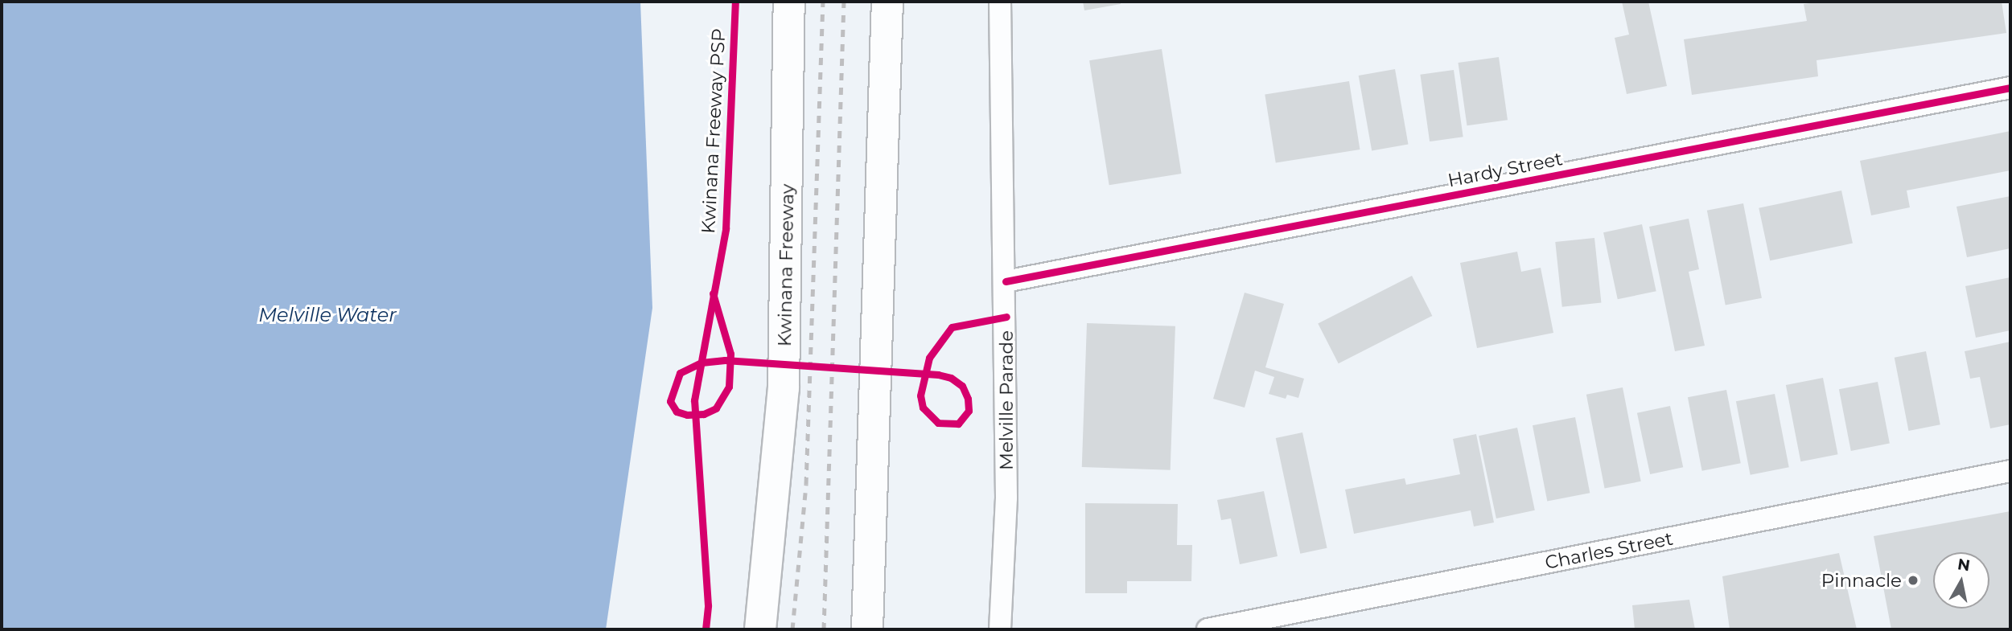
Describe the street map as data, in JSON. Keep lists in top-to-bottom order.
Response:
{
  "streets": {
    "highway": ["Kwinana Freeway"],
    "street": ["Hardy Street", "Melville Parade", "Charles Street"],
    "cycle path": ["Kwinana Freeway PSP"]
  },
  "crossings": [
    ["Hardy Street", "Melville Parade"]
  ],
  "water": ["Melville Water"],
  "places": ["Pinnacle"],
  "north": "top"
}
